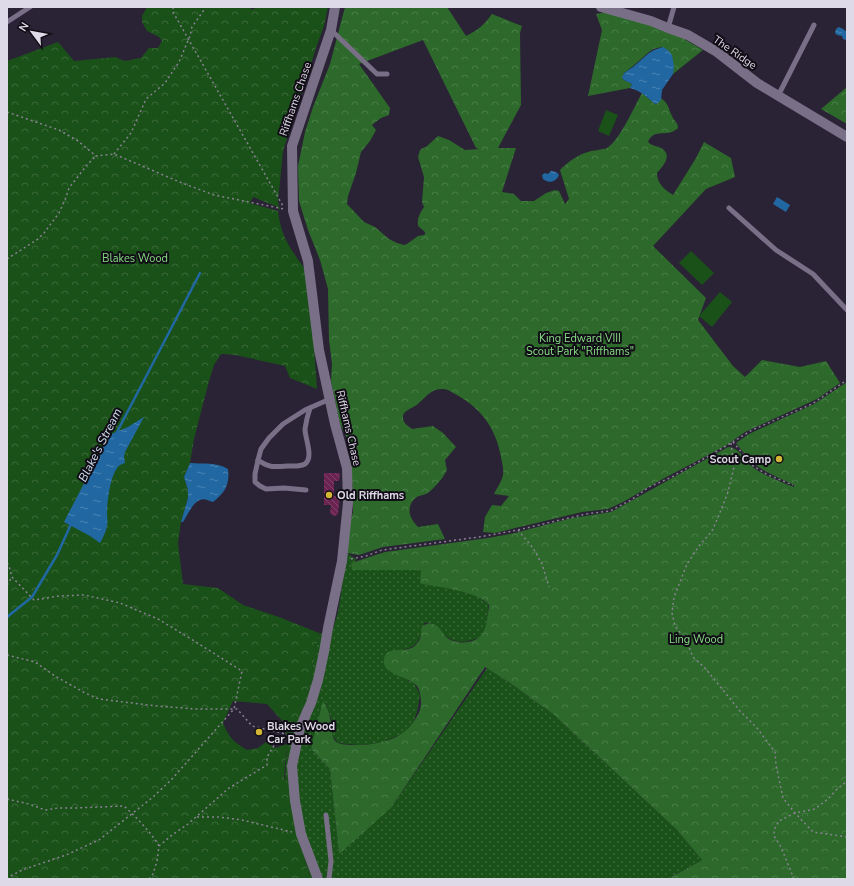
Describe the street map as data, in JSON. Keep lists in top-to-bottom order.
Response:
{
  "streets": {
    "street": ["The Ridge", "Riffhams Chase"]
  },
  "water": ["Blake's Stream"],
  "parks": ["Blakes Wood", "King Edward VIII Scout Park \"Riffhams\"", "Ling Wood"],
  "places": ["Scout Camp", "Old Riffhams", "Blakes Wood Car Park"],
  "north": "top left"
}
